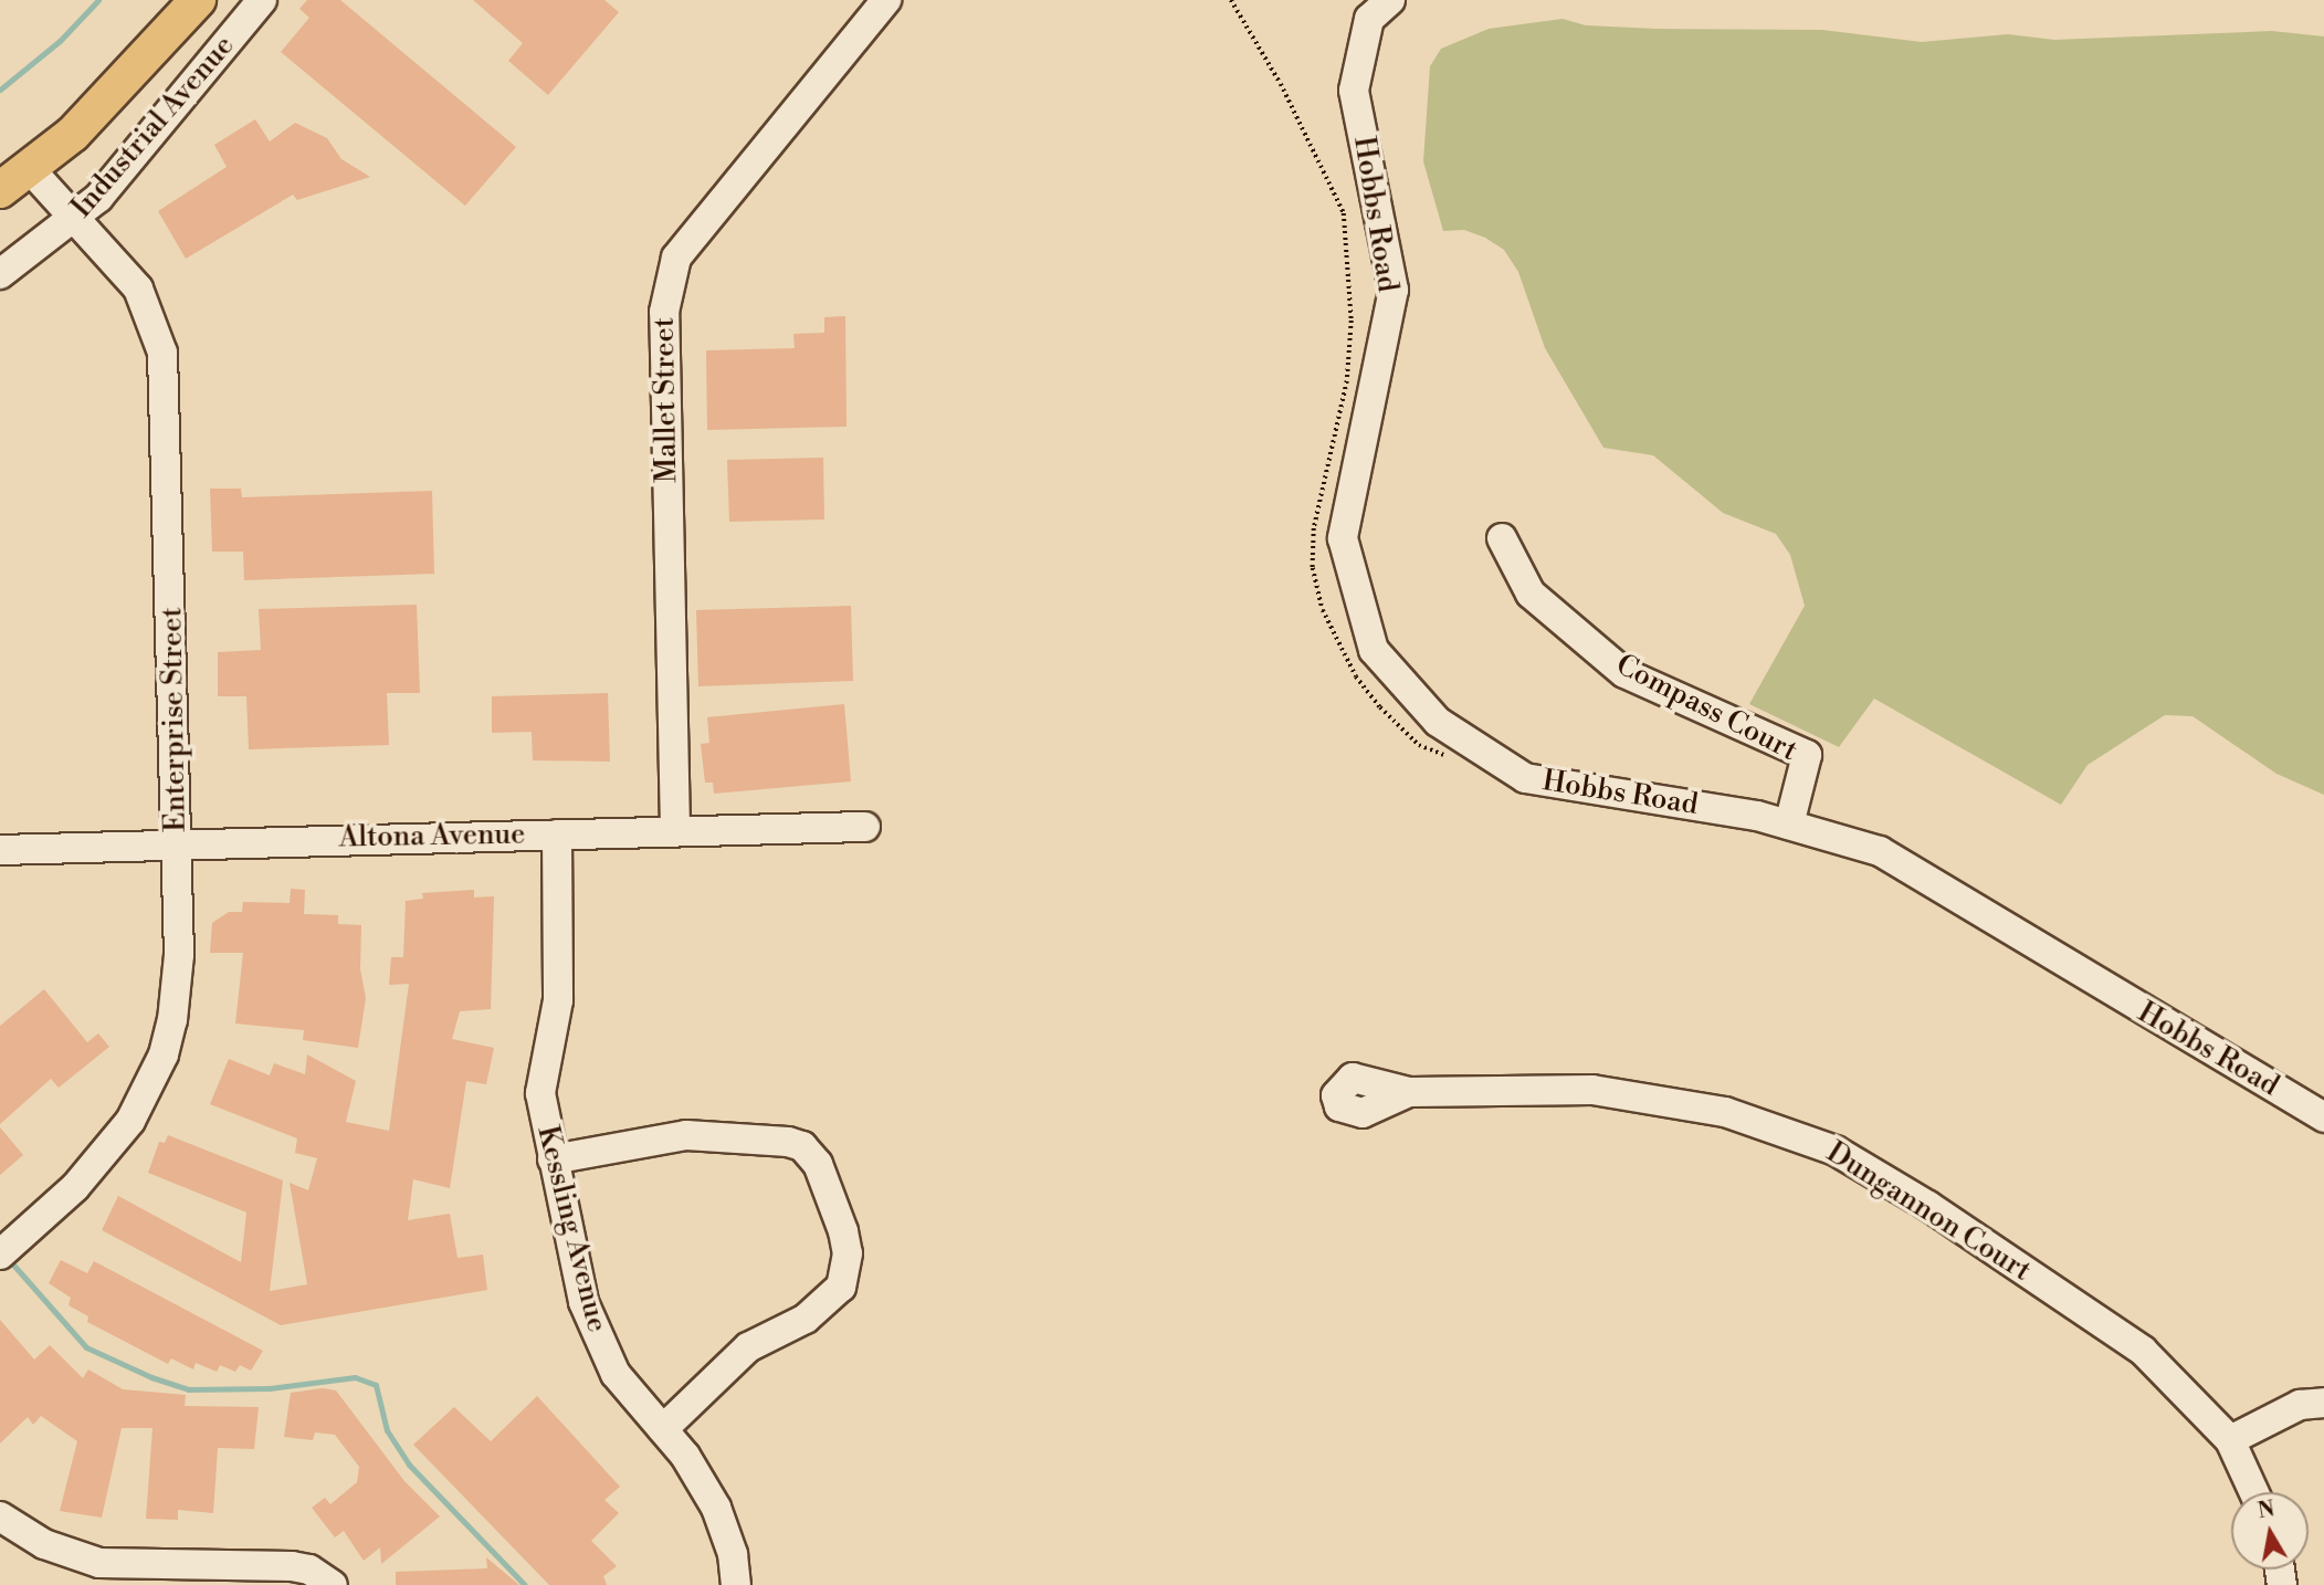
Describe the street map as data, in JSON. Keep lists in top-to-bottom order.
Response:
{
  "streets": {
    "street": [
      "Industrial Avenue",
      "Hobbs Road",
      "Mallet Street",
      "Compass Court",
      "Enterprise Street",
      "Altona Avenue",
      "Dungannon Court",
      "Kessling Avenue"
    ]
  },
  "crossings": [
    ["Industrial Avenue", "Enterprise Street"],
    ["Hobbs Road", "Compass Court"],
    ["Mallet Street", "Altona Avenue"],
    ["Enterprise Street", "Altona Avenue"],
    ["Altona Avenue", "Kessling Avenue"]
  ],
  "north": "top"
}
